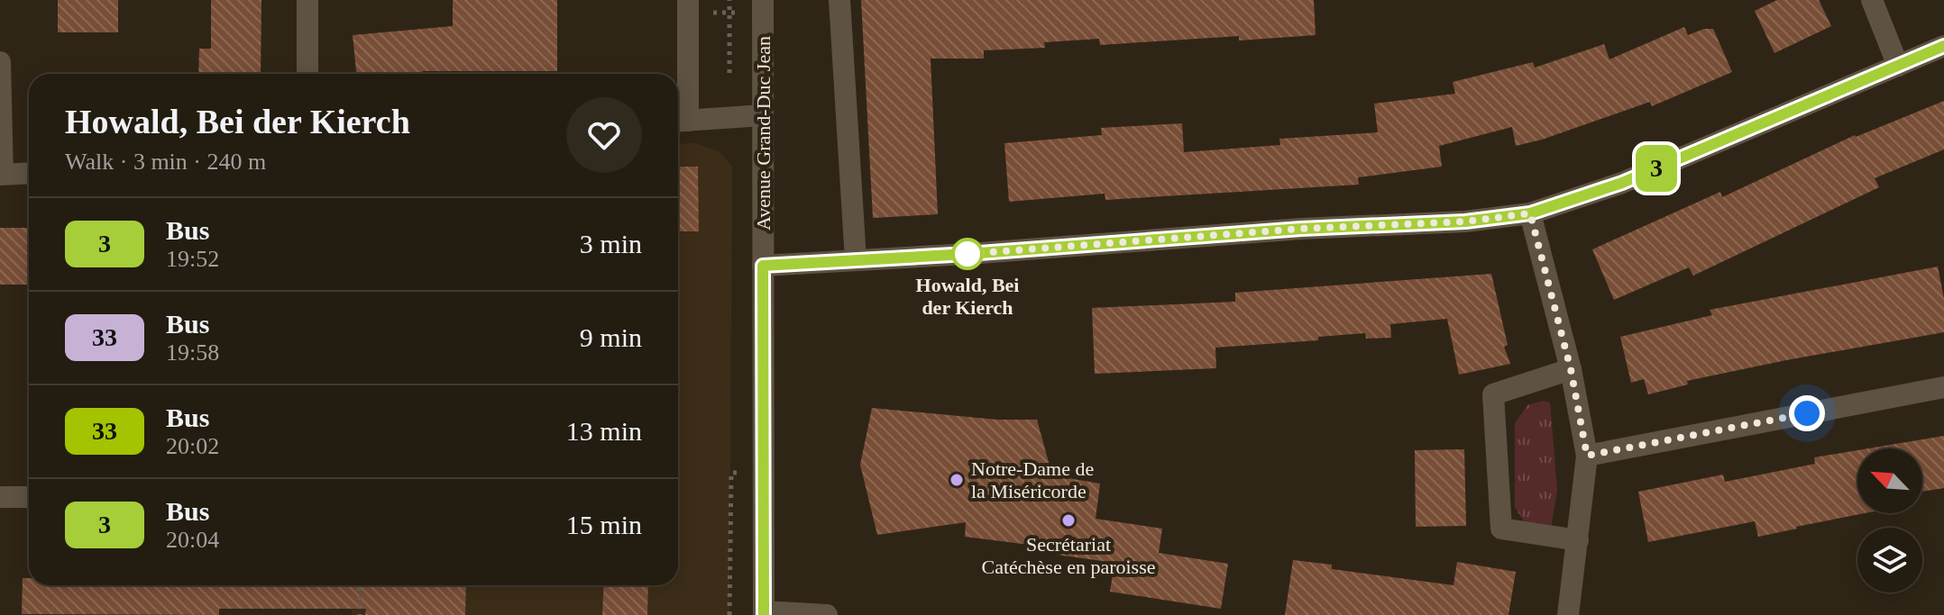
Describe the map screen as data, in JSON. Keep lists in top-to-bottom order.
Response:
{
  "streets": {
    "street": ["Avenue Grand-Duc Jean"]
  },
  "places": ["Howald, Bei der Kierch", "Notre-Dame de la Miséricorde", "Secrétariat Catéchèse en paroisse"],
  "lines": ["bus line 3"],
  "north": "top left",
  "page": {
    "on_map": "3",
    "heading": ["Howald, Bei der Kierch", "Walk · 3 min · 240 m"],
    "list": [
      {
        "mark": "3",
        "name": "Bus",
        "note": "19:52",
        "value": "3 min"
      },
      {
        "mark": "33",
        "name": "Bus",
        "note": "19:58",
        "value": "9 min"
      },
      {
        "mark": "33",
        "name": "Bus",
        "note": "20:02",
        "value": "13 min"
      },
      {
        "mark": "3",
        "name": "Bus",
        "note": "20:04",
        "value": "15 min"
      }
    ]
  }
}
